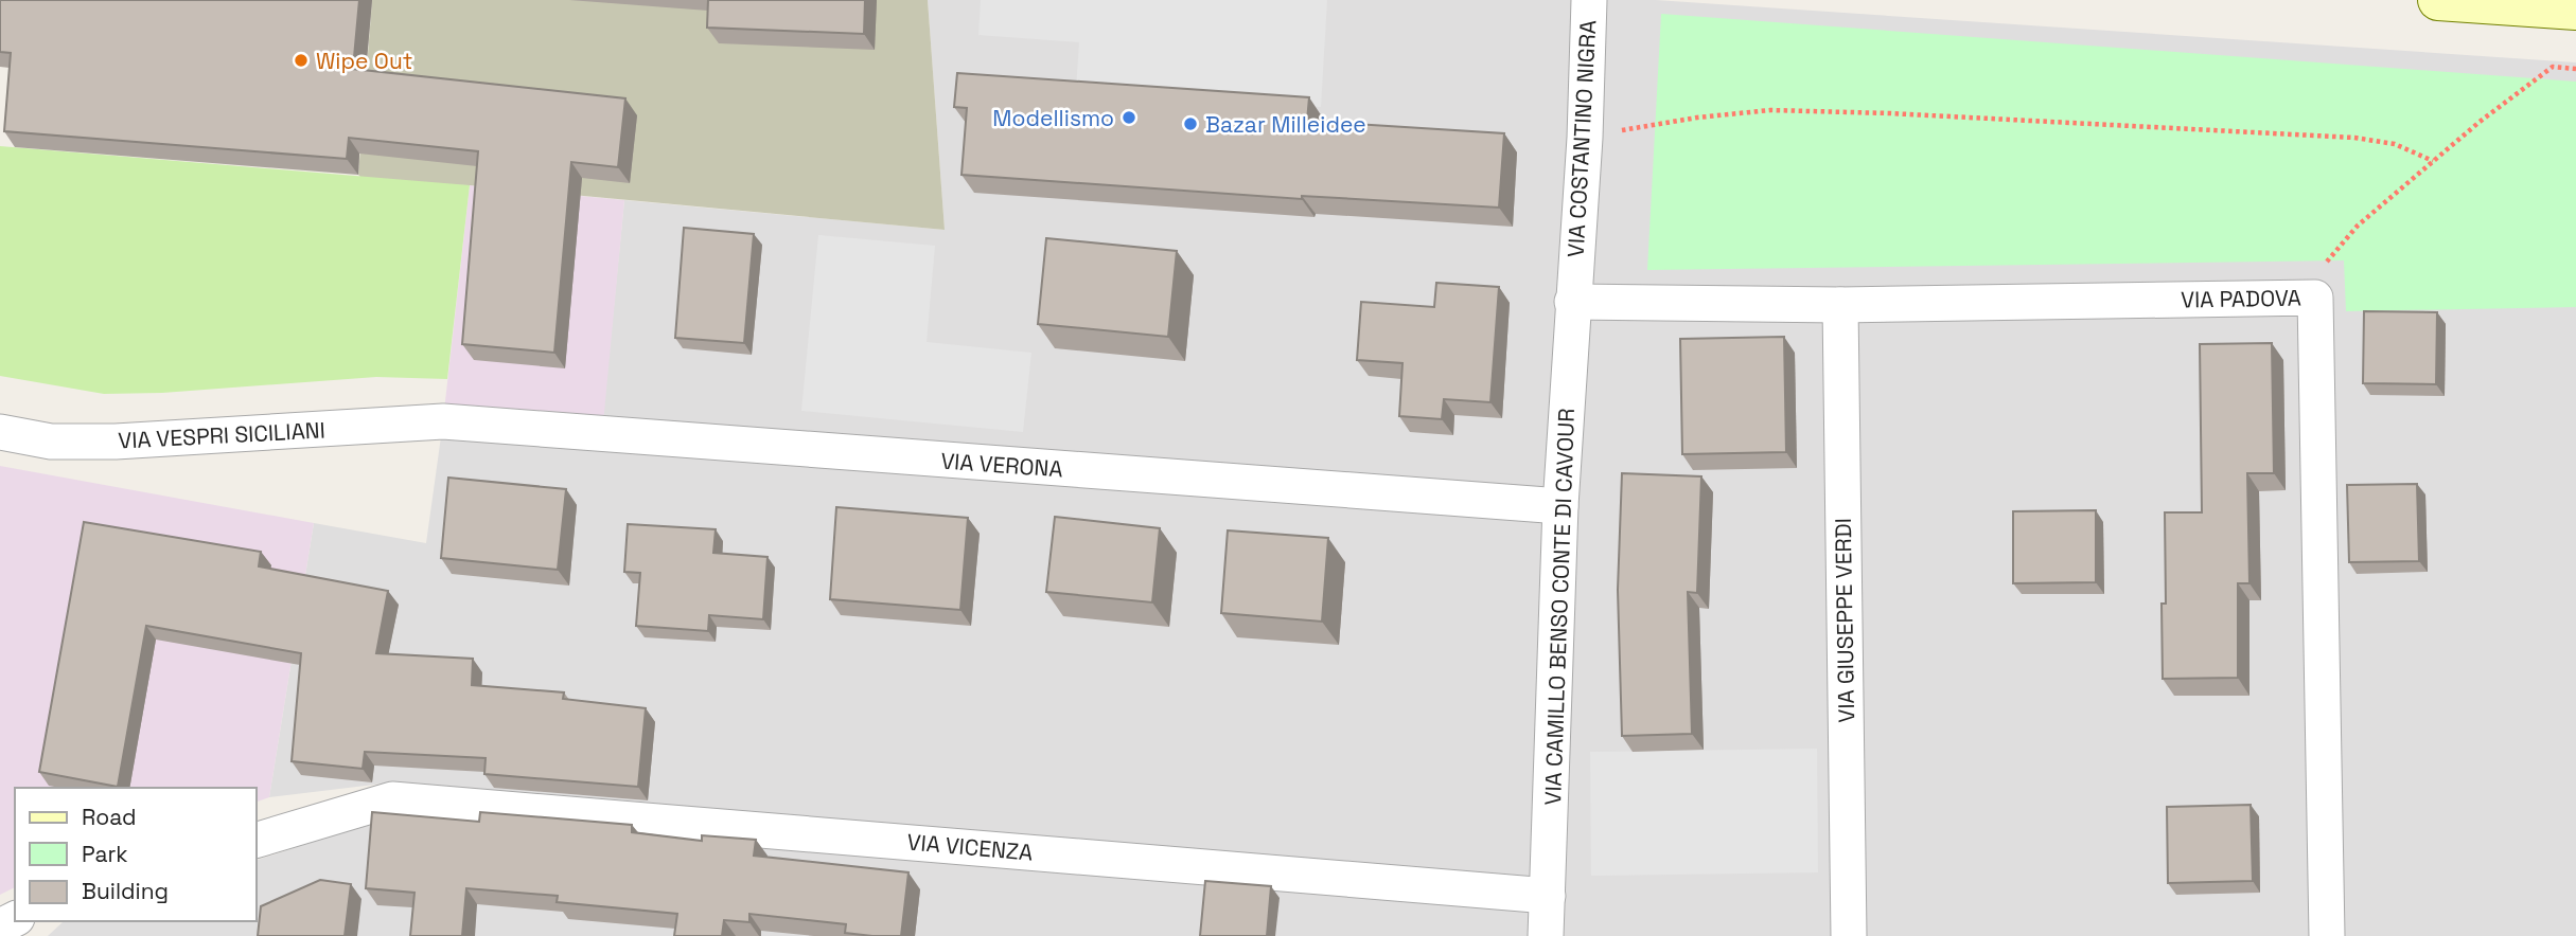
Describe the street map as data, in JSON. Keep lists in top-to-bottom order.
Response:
{
  "streets": {
    "street": [
      "VIA COSTANTINO NIGRA",
      "VIA PADOVA",
      "VIA VESPRI SICILIANI",
      "VIA VERONA",
      "VIA CAMILLO BENSO CONTE DI CAVOUR",
      "VIA GIUSEPPE VERDI",
      "VIA VICENZA"
    ]
  },
  "crossings": [
    ["VIA COSTANTINO NIGRA", "VIA PADOVA"],
    ["VIA COSTANTINO NIGRA", "VIA CAMILLO BENSO CONTE DI CAVOUR"],
    ["VIA PADOVA", "VIA CAMILLO BENSO CONTE DI CAVOUR"],
    ["VIA PADOVA", "VIA GIUSEPPE VERDI"],
    ["VIA VESPRI SICILIANI", "VIA VERONA"],
    ["VIA VERONA", "VIA CAMILLO BENSO CONTE DI CAVOUR"],
    ["VIA CAMILLO BENSO CONTE DI CAVOUR", "VIA VICENZA"]
  ],
  "places": ["Wipe Out", "Modellismo", "Bazar Milleidee"],
  "legend": ["Road", "Park", "Building"]
}
